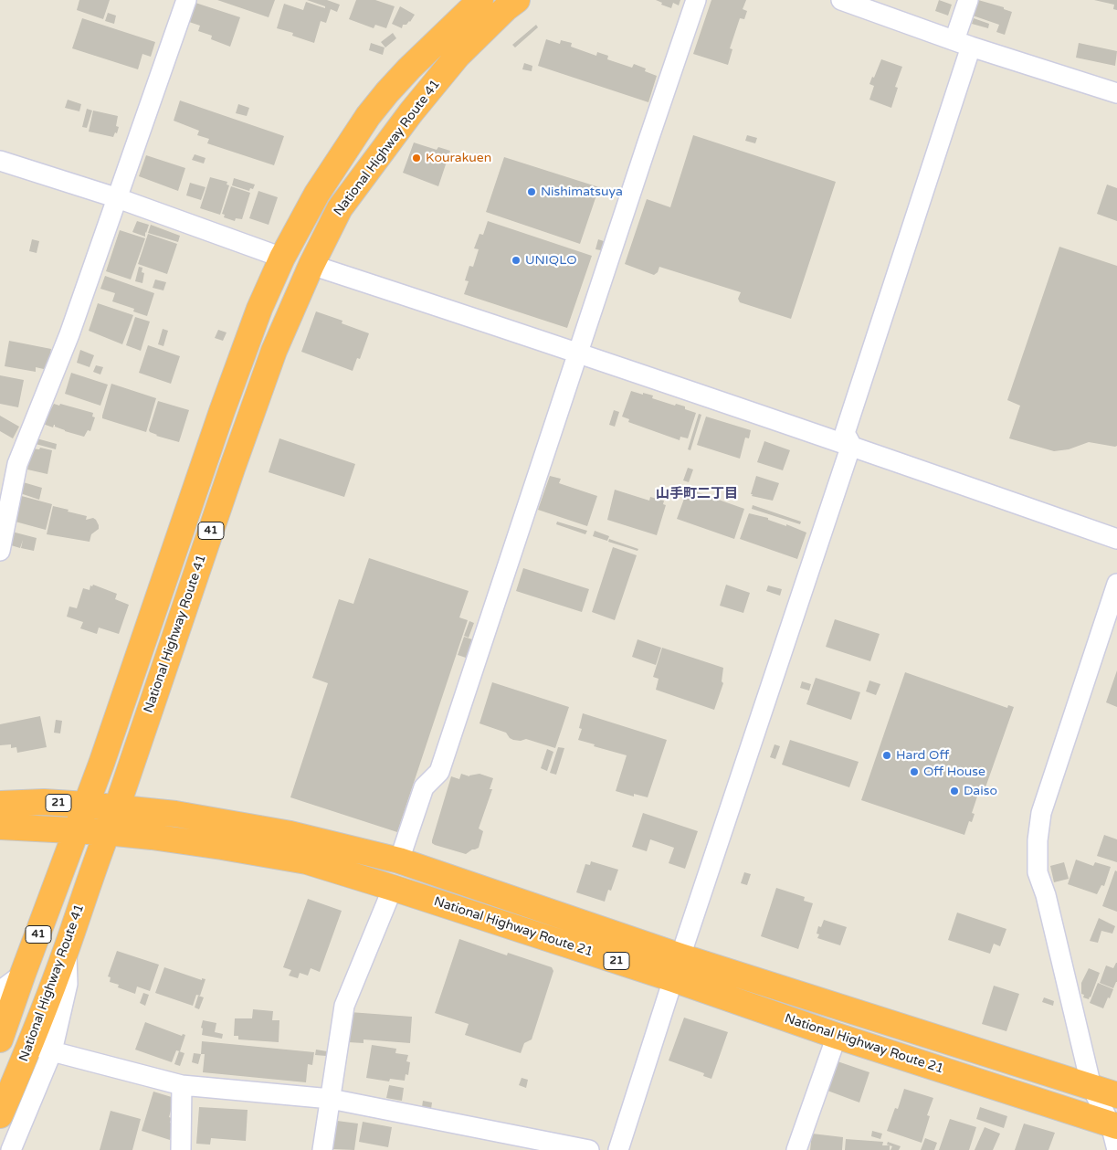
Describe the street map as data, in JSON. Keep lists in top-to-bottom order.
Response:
{
  "streets": {
    "highway": [
      "National Highway Route 41",
      "41",
      "21",
      "National Highway Route 21"
    ]
  },
  "crossings": [
    ["National Highway Route 41", "National Highway Route 21"],
    ["41", "National Highway Route 21"]
  ],
  "districts": ["山手町二丁目"],
  "places": [
    "Kourakuen",
    "Nishimatsuya",
    "UNIQLO",
    "Hard Off",
    "Off House",
    "Daiso"
  ]
}
